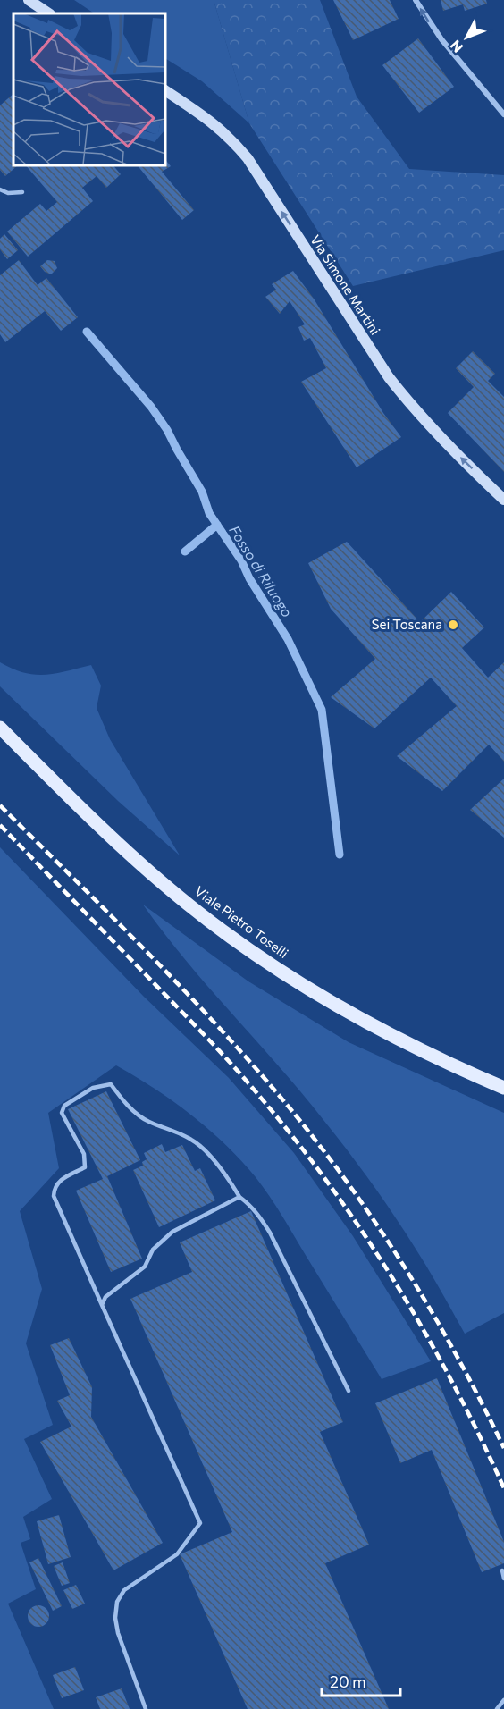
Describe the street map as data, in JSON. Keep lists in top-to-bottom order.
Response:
{
  "streets": {
    "main road": ["Viale Pietro Toselli"],
    "street": ["Via Simone Martini"]
  },
  "one_way": ["Via Simone Martini"],
  "water": ["Fosso di Riluogo"],
  "places": ["Sei Toscana"],
  "scale_bar": "20 m",
  "north": "bottom left"
}
